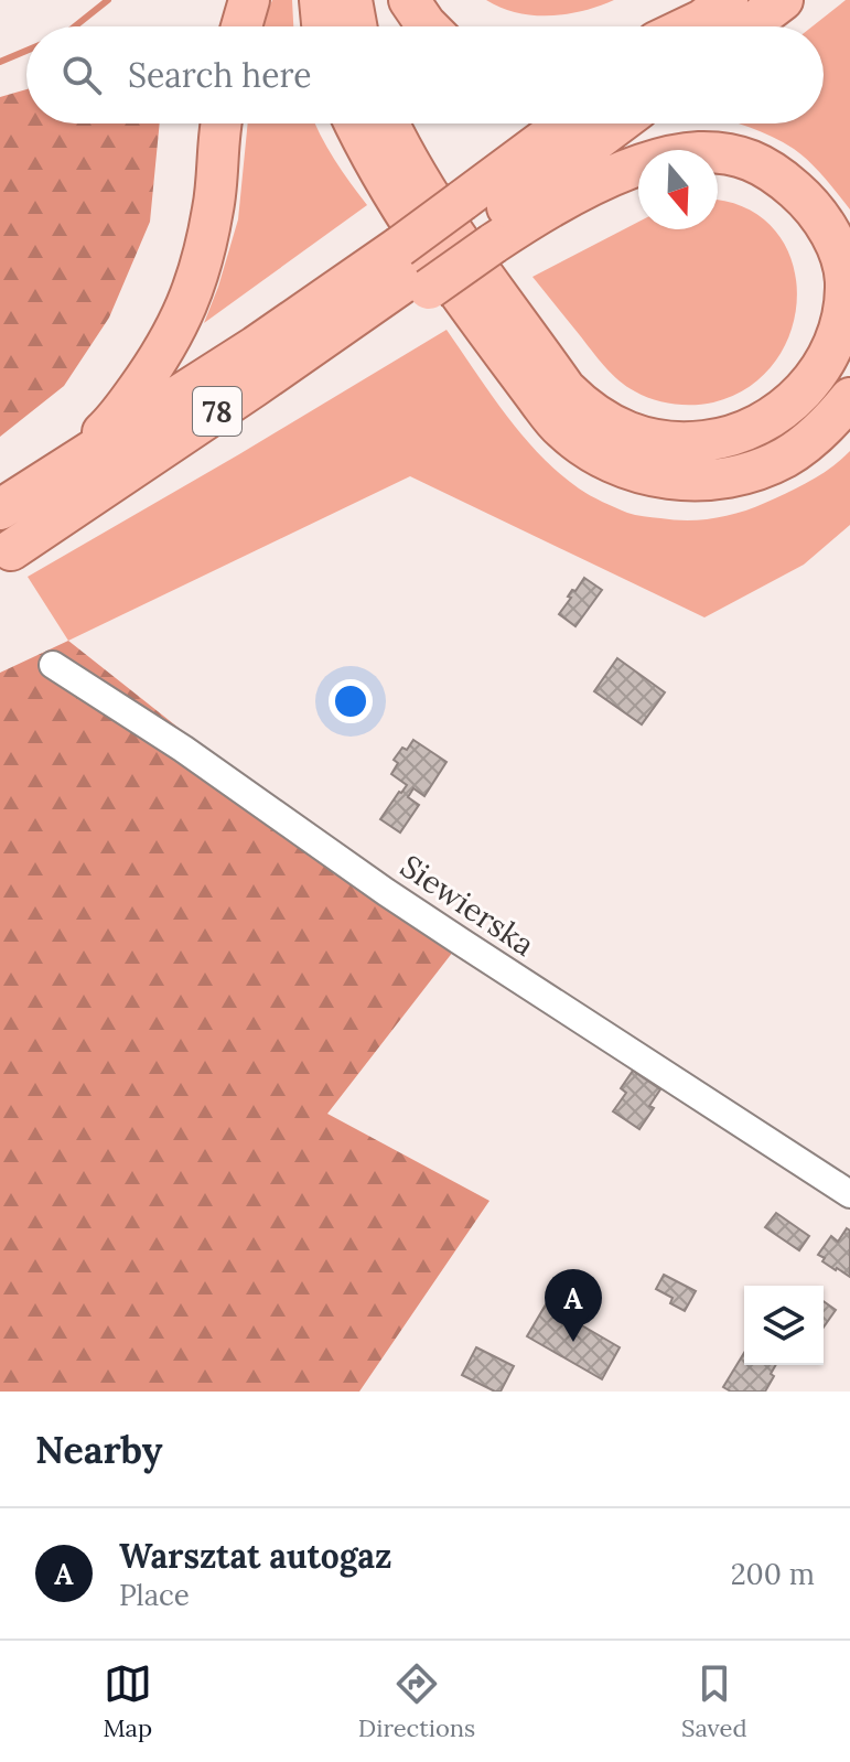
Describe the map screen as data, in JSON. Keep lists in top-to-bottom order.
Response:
{
  "streets": {
    "main road": ["78"],
    "street": ["Siewierska"]
  },
  "north": "bottom",
  "page": {
    "search": "Search here",
    "pins": "A",
    "heading": "Nearby",
    "list": [
      {
        "mark": "A",
        "name": "Warsztat autogaz",
        "note": "Place",
        "value": "200 m"
      }
    ],
    "nav": ["Map", "Directions", "Saved"]
  }
}
